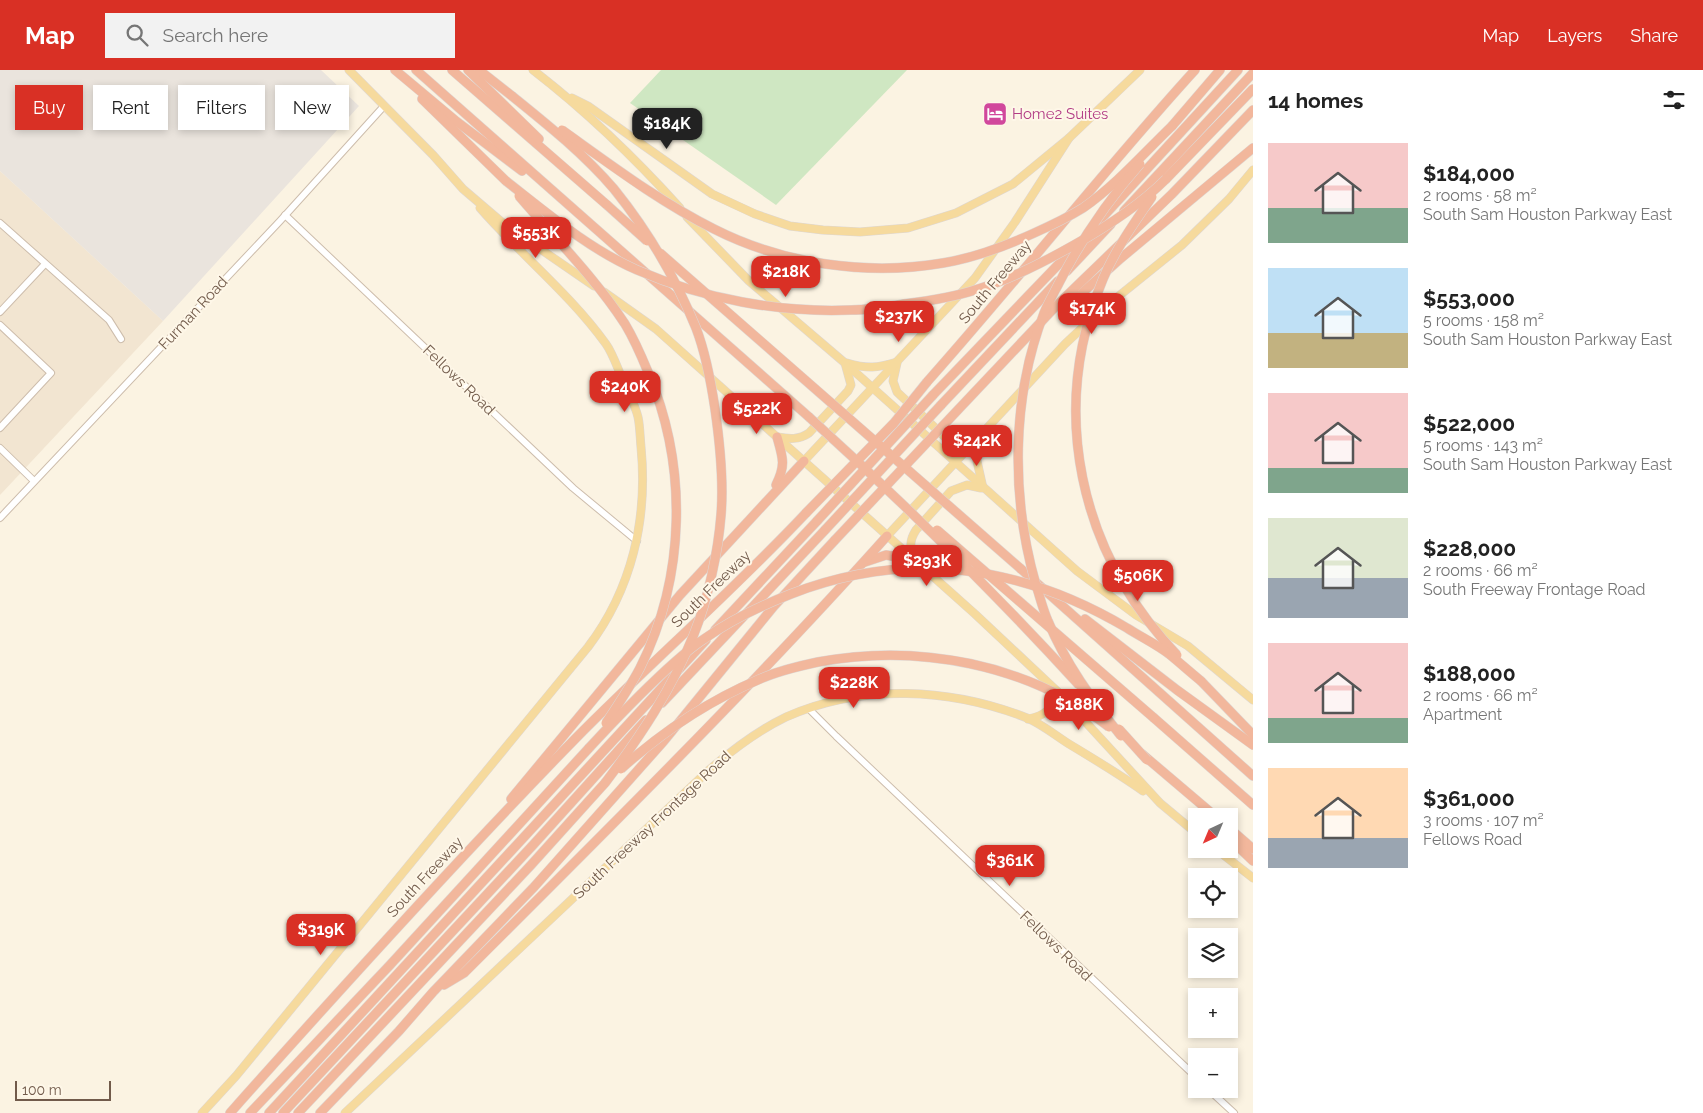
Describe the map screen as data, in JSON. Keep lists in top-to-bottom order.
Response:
{
  "streets": {
    "highway": ["South Freeway"],
    "main road": ["South Freeway Frontage Road"],
    "street": ["Furman Road", "Fellows Road"]
  },
  "crossings": [
    ["Furman Road", "Fellows Road"],
    ["Fellows Road", "South Freeway Frontage Road"]
  ],
  "places": {
    "hotel": ["Home2 Suites"]
  },
  "scale_bar": "100 m",
  "north": "bottom left",
  "page": {
    "header": "Map",
    "search": "Search here",
    "nav": ["Map", "Layers", "Share"],
    "heading": "14 homes",
    "chip": [
      "Buy",
      "Rent",
      "Filters",
      "New"
    ],
    "price": [
      "$184K",
      "$553K",
      "$218K",
      "$174K",
      "$237K",
      "$240K",
      "$522K",
      "$242K",
      "$293K",
      "$506K",
      "$228K",
      "$188K",
      "$361K",
      "$319K"
    ],
    "list": [
      {
        "name": "$184,000",
        "note": "2 rooms · 58 m² · South Sam Houston Parkway East"
      },
      {
        "name": "$553,000",
        "note": "5 rooms · 158 m² · South Sam Houston Parkway East"
      },
      {
        "name": "$522,000",
        "note": "5 rooms · 143 m² · South Sam Houston Parkway East"
      },
      {
        "name": "$228,000",
        "note": "2 rooms · 66 m² · South Freeway Frontage Road"
      },
      {
        "name": "$188,000",
        "note": "2 rooms · 66 m² · Apartment"
      },
      {
        "name": "$361,000",
        "note": "3 rooms · 107 m² · Fellows Road"
      }
    ],
    "map_buttons": ["+", "−"],
    "scale": "100 m"
  }
}
